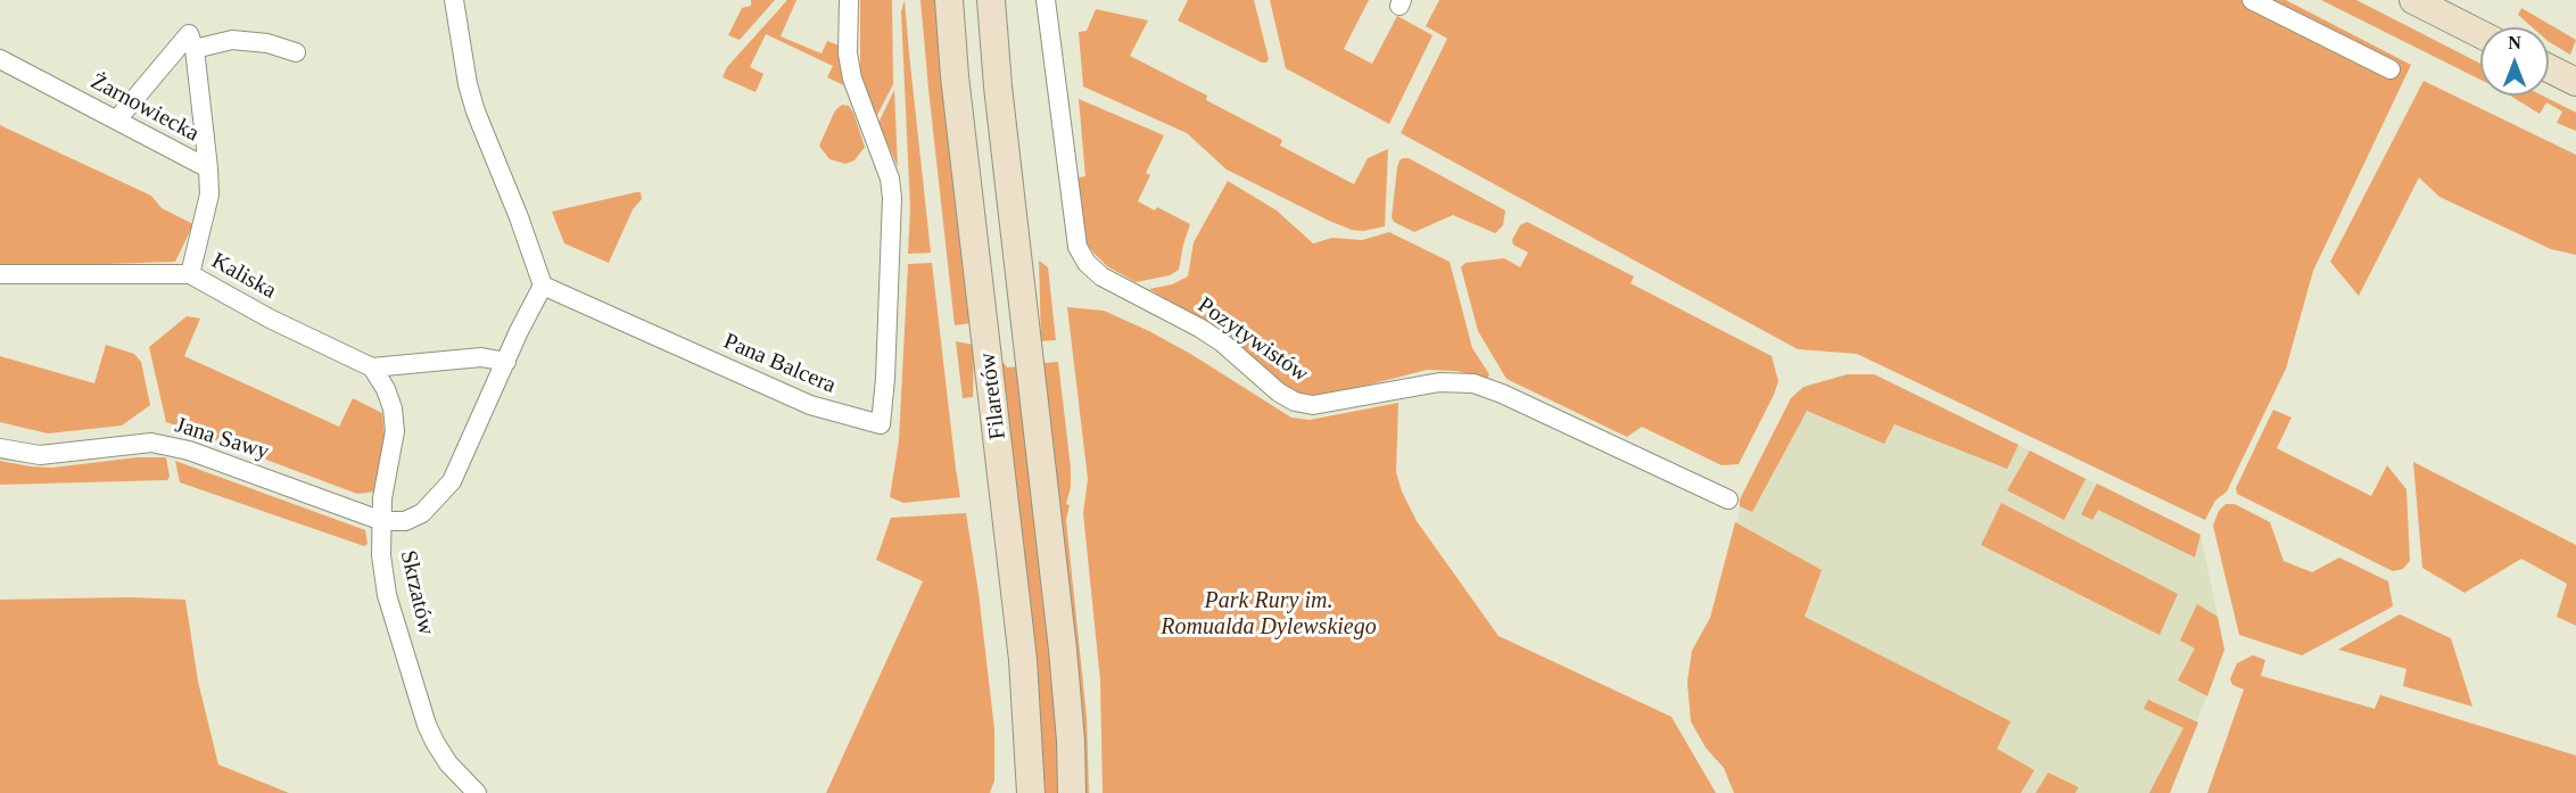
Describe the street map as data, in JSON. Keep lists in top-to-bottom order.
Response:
{
  "streets": {
    "main road": ["Filaretów"],
    "street": [
      "Żarnowiecka",
      "Kaliska",
      "Pozytywistów",
      "Pana Balcera",
      "Jana Sawy",
      "Skrzatów"
    ]
  },
  "crossings": [
    ["Żarnowiecka", "Kaliska"],
    ["Pana Balcera", "Skrzatów"],
    ["Jana Sawy", "Skrzatów"]
  ],
  "parks": ["Park Rury im. Romualda Dylewskiego"],
  "north": "top"
}
